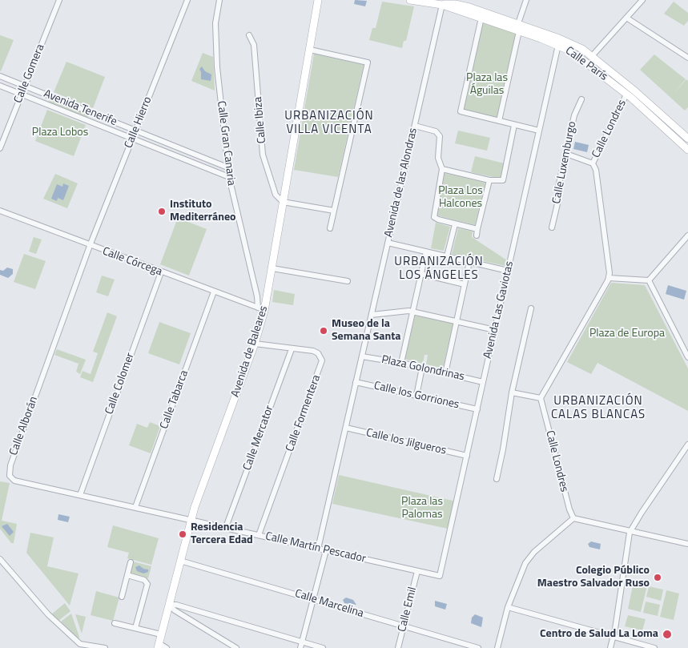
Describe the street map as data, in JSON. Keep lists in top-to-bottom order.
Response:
{
  "streets": {
    "main road": ["Calle París", "Avenida de Baleares"],
    "street": [
      "Calle Gomera",
      "Avenida Tenerife",
      "Calle Ibiza",
      "Calle Hierro",
      "Calle Londres",
      "Calle Gran Canaria",
      "Calle Luxemburgo",
      "Avenida de las Alondras",
      "Calle Córcega",
      "Avenida Las Gaviotas",
      "Plaza Golondrinas",
      "Calle Colomer",
      "Calle los Gorriones",
      "Calle Tabarca",
      "Calle Formentera",
      "Calle Alborán",
      "Calle Mercator",
      "Calle los Jilgueros",
      "Calle Martín Pescador",
      "Calle Marcelina",
      "Calle Emil"
    ]
  },
  "crossings": [
    ["Calle París", "Calle Londres"],
    ["Calle París", "Avenida de las Alondras"],
    ["Calle París", "Avenida Las Gaviotas"],
    ["Calle Gomera", "Avenida Tenerife"],
    ["Avenida Tenerife", "Calle Hierro"],
    ["Avenida Tenerife", "Calle Gran Canaria"],
    ["Calle Ibiza", "Avenida de Baleares"],
    ["Calle Hierro", "Calle Córcega"],
    ["Calle Hierro", "Calle Alborán"],
    ["Calle Londres", "Calle Luxemburgo"],
    ["Calle Gran Canaria", "Calle Córcega"],
    ["Calle Gran Canaria", "Avenida de Baleares"],
    ["Avenida de las Alondras", "Plaza Golondrinas"],
    ["Avenida de las Alondras", "Calle los Gorriones"],
    ["Avenida de las Alondras", "Calle los Jilgueros"],
    ["Avenida de las Alondras", "Calle Martín Pescador"],
    ["Calle Córcega", "Avenida de Baleares"],
    ["Calle Córcega", "Calle Colomer"],
    ["Calle Córcega", "Calle Tabarca"],
    ["Calle Córcega", "Calle Alborán"],
    ["Avenida Las Gaviotas", "Plaza Golondrinas"],
    ["Avenida Las Gaviotas", "Calle los Gorriones"],
    ["Avenida Las Gaviotas", "Calle los Jilgueros"],
    ["Avenida Las Gaviotas", "Calle Martín Pescador"],
    ["Avenida de Baleares", "Calle Formentera"],
    ["Avenida de Baleares", "Calle Alborán"],
    ["Avenida de Baleares", "Calle Martín Pescador"],
    ["Avenida de Baleares", "Calle Marcelina"],
    ["Calle Colomer", "Calle Alborán"],
    ["Calle Tabarca", "Calle Alborán"],
    ["Calle Formentera", "Calle Mercator"],
    ["Calle Formentera", "Calle Martín Pescador"],
    ["Calle Alborán", "Calle Martín Pescador"],
    ["Calle Mercator", "Calle Martín Pescador"],
    ["Calle Martín Pescador", "Calle Emil"],
    ["Calle Marcelina", "Calle Emil"]
  ],
  "districts": ["URBANIZACIÓN VILLA VICENTA", "URBANIZACIÓN LOS ÁNGELES", "URBANIZACIÓN CALAS BLANCAS"],
  "parks": [
    "Plaza las Águilas",
    "Plaza Lobos",
    "Plaza Los Halcones",
    "Plaza de Europa",
    "Plaza las Palomas"
  ],
  "places": [
    "Instituto Mediterráneo",
    "Museo de la Semana Santa",
    "Residencia Tercera Edad",
    "Colegio Público Maestro Salvador Ruso",
    "Centro de Salud La Loma"
  ]
}
